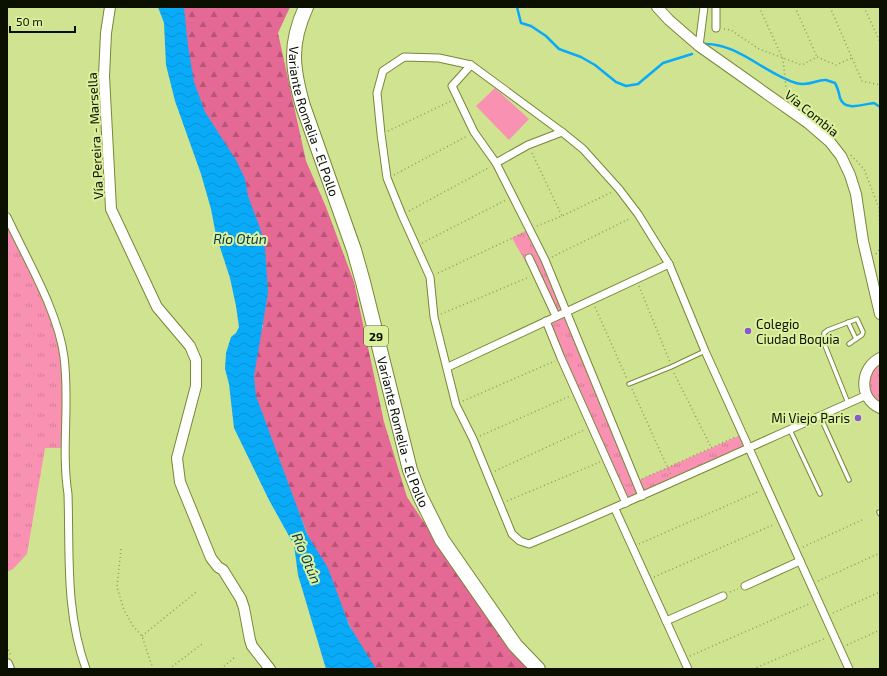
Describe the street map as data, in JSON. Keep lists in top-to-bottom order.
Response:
{
  "streets": {
    "highway": ["Variante Romelia - El Pollo", "29"],
    "street": ["Vía Combia", "Vía Pereira - Marsella"]
  },
  "water": ["Río Otún"],
  "places": ["Colegio Ciudad Boquia", "Mi Viejo Paris"],
  "scale_bar": "50 m"
}
